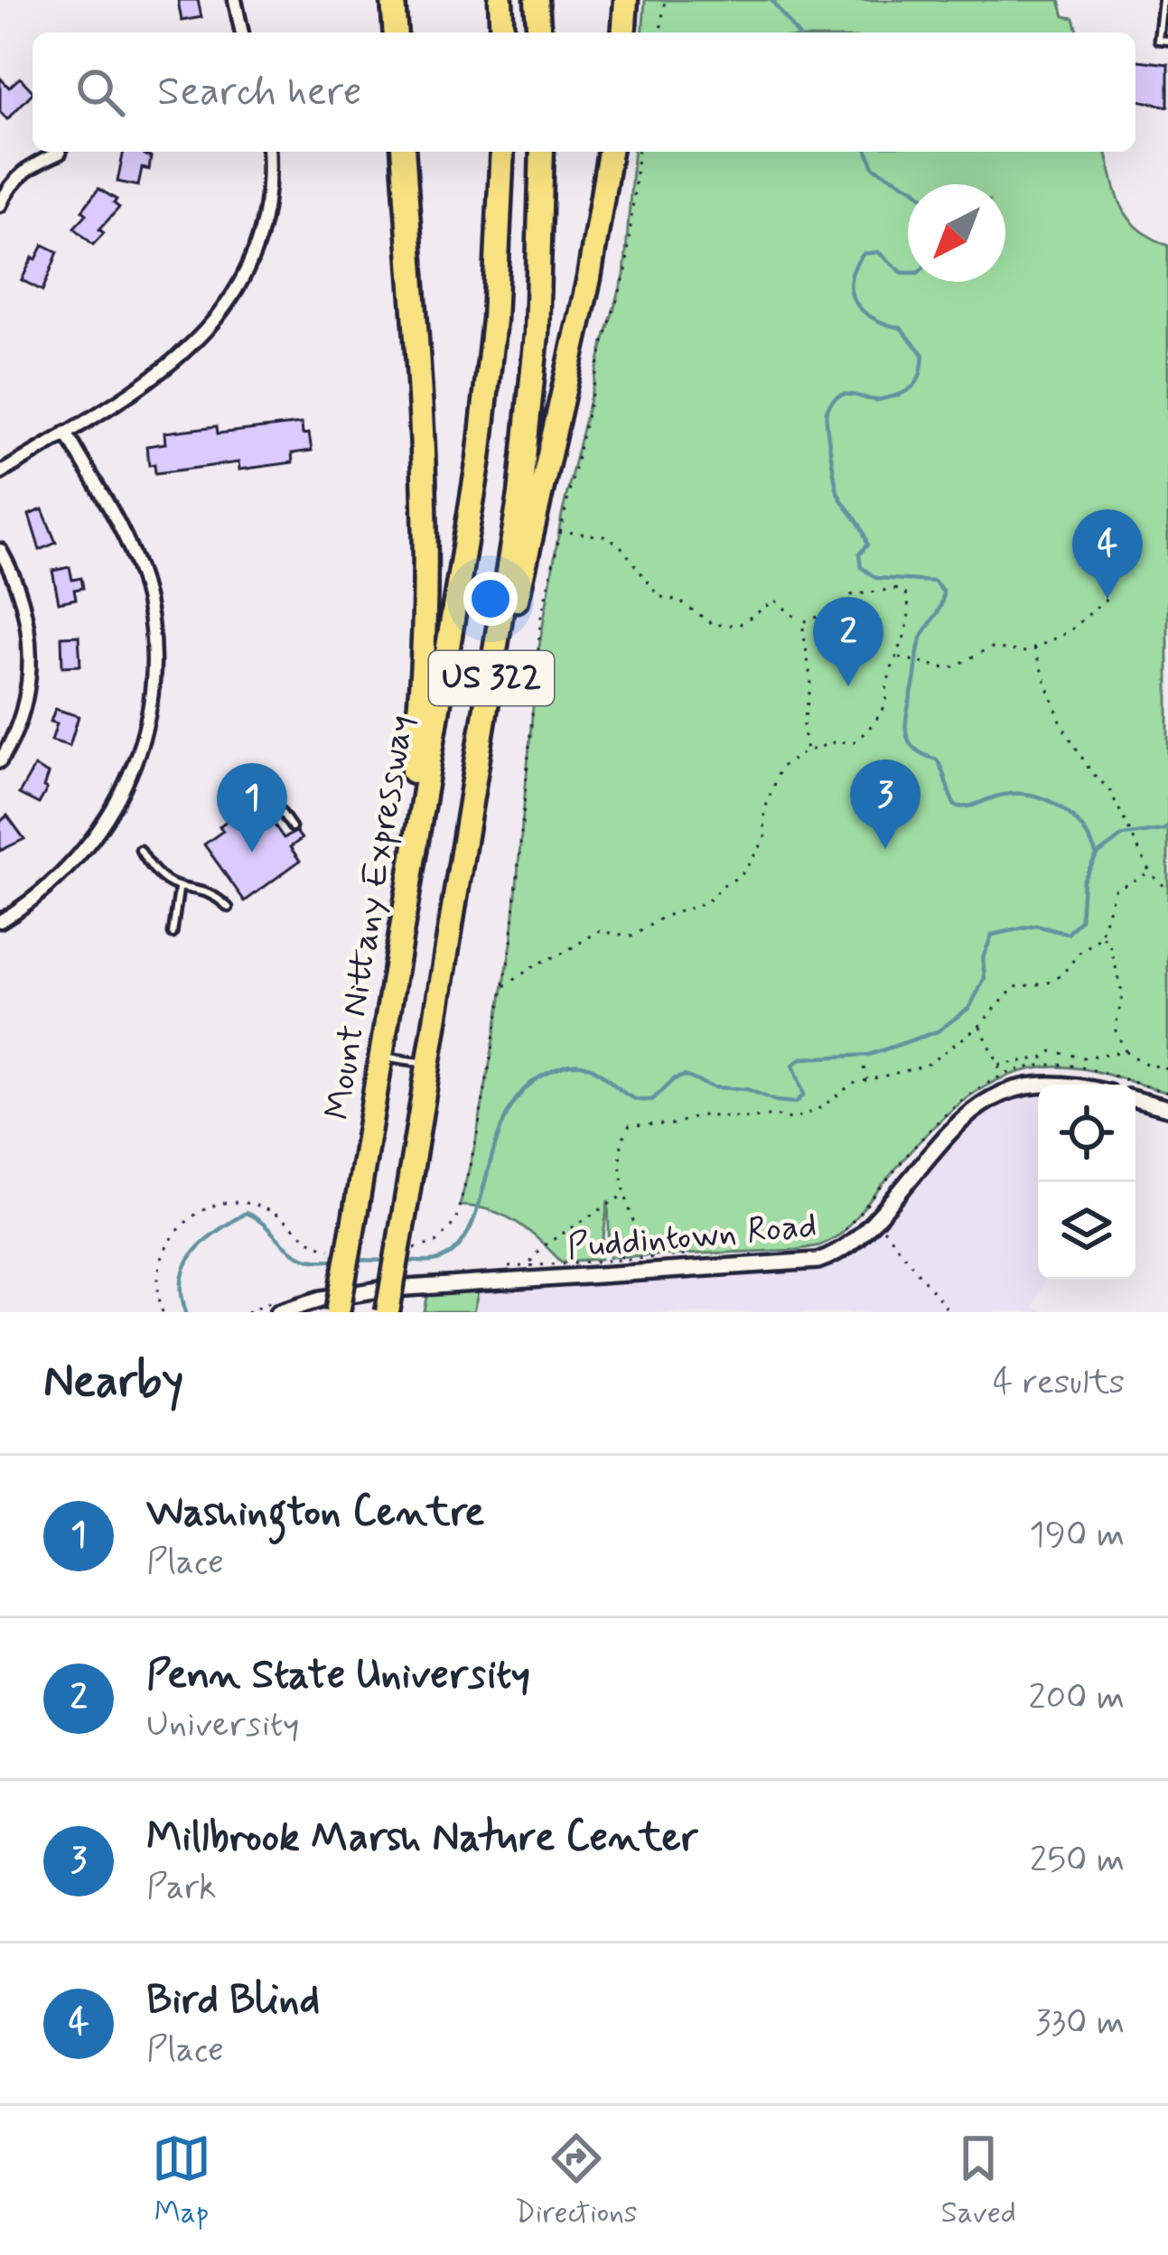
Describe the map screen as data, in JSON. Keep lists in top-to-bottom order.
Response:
{
  "streets": {
    "highway": ["US 322", "Mount Nittany Expressway"],
    "street": ["Puddintown Road"]
  },
  "north": "bottom left",
  "page": {
    "search": "Search here",
    "pins": [
      "4",
      "2",
      "3",
      "1"
    ],
    "heading": ["Nearby", "4 results"],
    "list": [
      {
        "mark": "1",
        "name": "Washington Centre",
        "note": "Place",
        "value": "190 m"
      },
      {
        "mark": "2",
        "name": "Penn State University",
        "note": "University",
        "value": "200 m"
      },
      {
        "mark": "3",
        "name": "Millbrook Marsh Nature Center",
        "note": "Park",
        "value": "250 m"
      },
      {
        "mark": "4",
        "name": "Bird Blind",
        "note": "Place",
        "value": "330 m"
      }
    ],
    "nav": ["Map", "Directions", "Saved"]
  }
}
